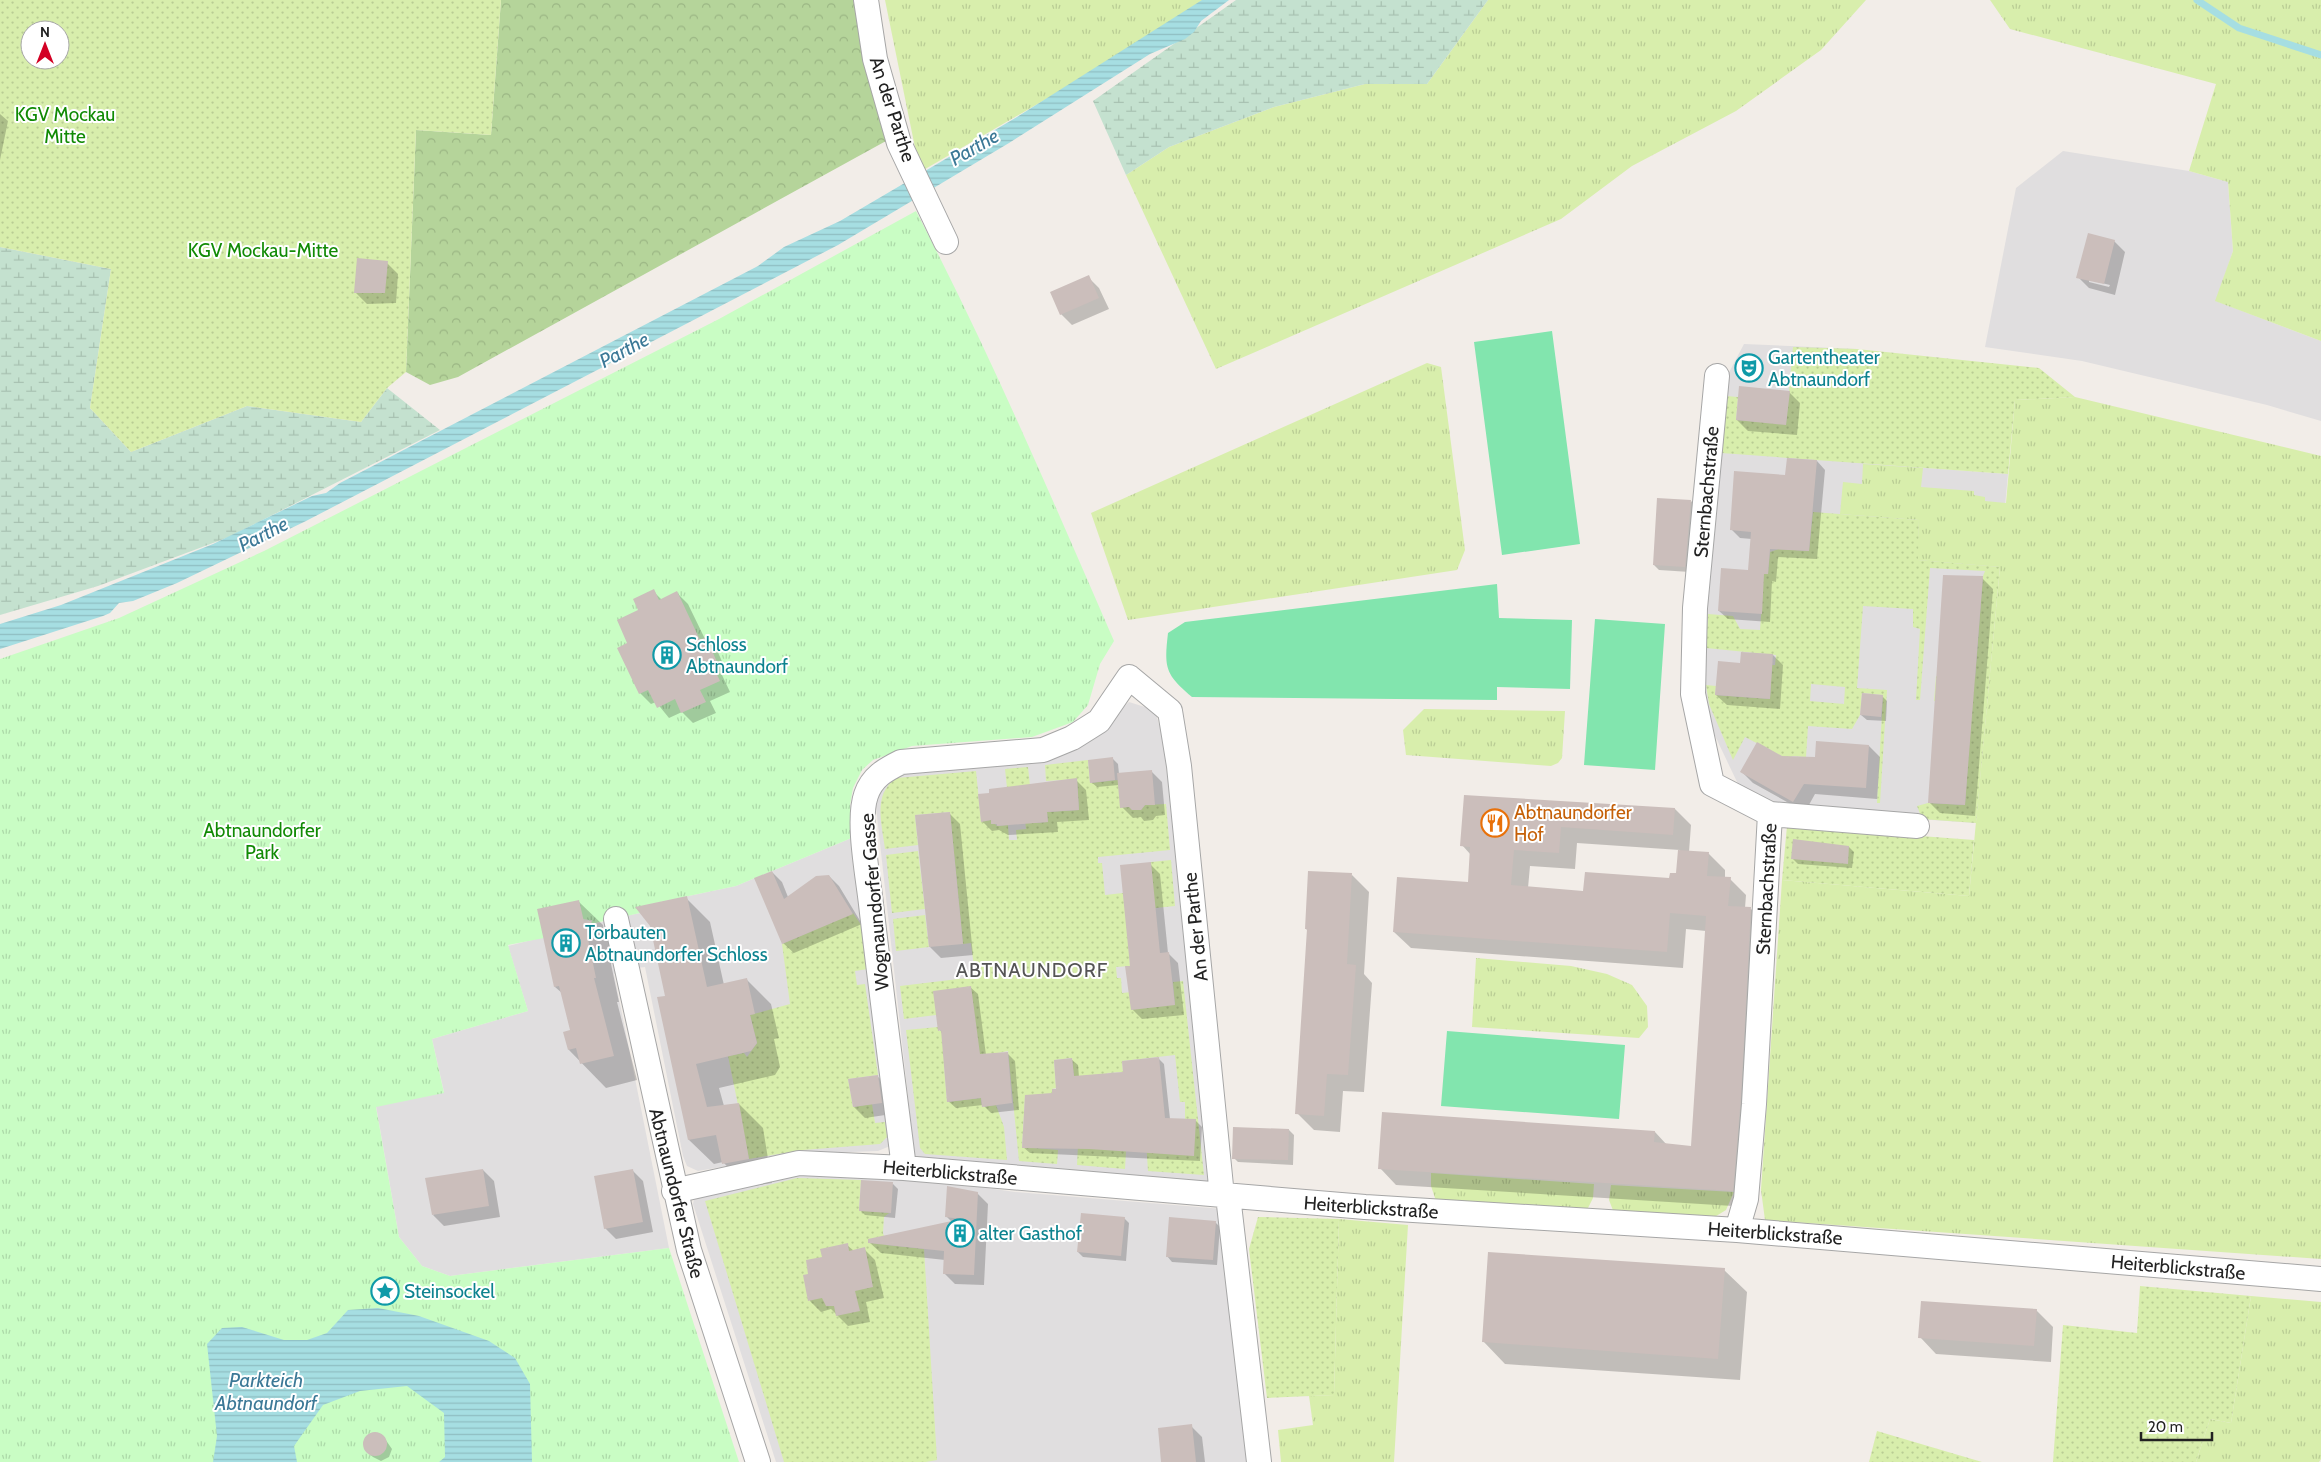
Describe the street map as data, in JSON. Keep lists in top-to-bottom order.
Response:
{
  "streets": {
    "street": [
      "An der Parthe",
      "Sternbachstraße",
      "Wognaundorfer Gasse",
      "Heiterblickstraße",
      "Abtnaundorfer Straße"
    ]
  },
  "crossings": [
    ["An der Parthe", "Wognaundorfer Gasse"],
    ["An der Parthe", "Heiterblickstraße"],
    ["Sternbachstraße", "Heiterblickstraße"],
    ["Wognaundorfer Gasse", "Heiterblickstraße"],
    ["Heiterblickstraße", "Abtnaundorfer Straße"]
  ],
  "districts": ["ABTNAUNDORF"],
  "water": ["Parthe", "Parkteich Abtnaundorf"],
  "parks": ["KGV Mockau Mitte", "KGV Mockau-Mitte", "Abtnaundorfer Park"],
  "places": {
    "theatre": ["Gartentheater Abtnaundorf"],
    "building": ["Schloss Abtnaundorf", "Torbauten Abtnaundorfer Schloss", "alter Gasthof"],
    "restaurant": ["Abtnaundorfer Hof"],
    "place": ["Steinsockel"]
  },
  "scale_bar": "20 m",
  "north": "top"
}
